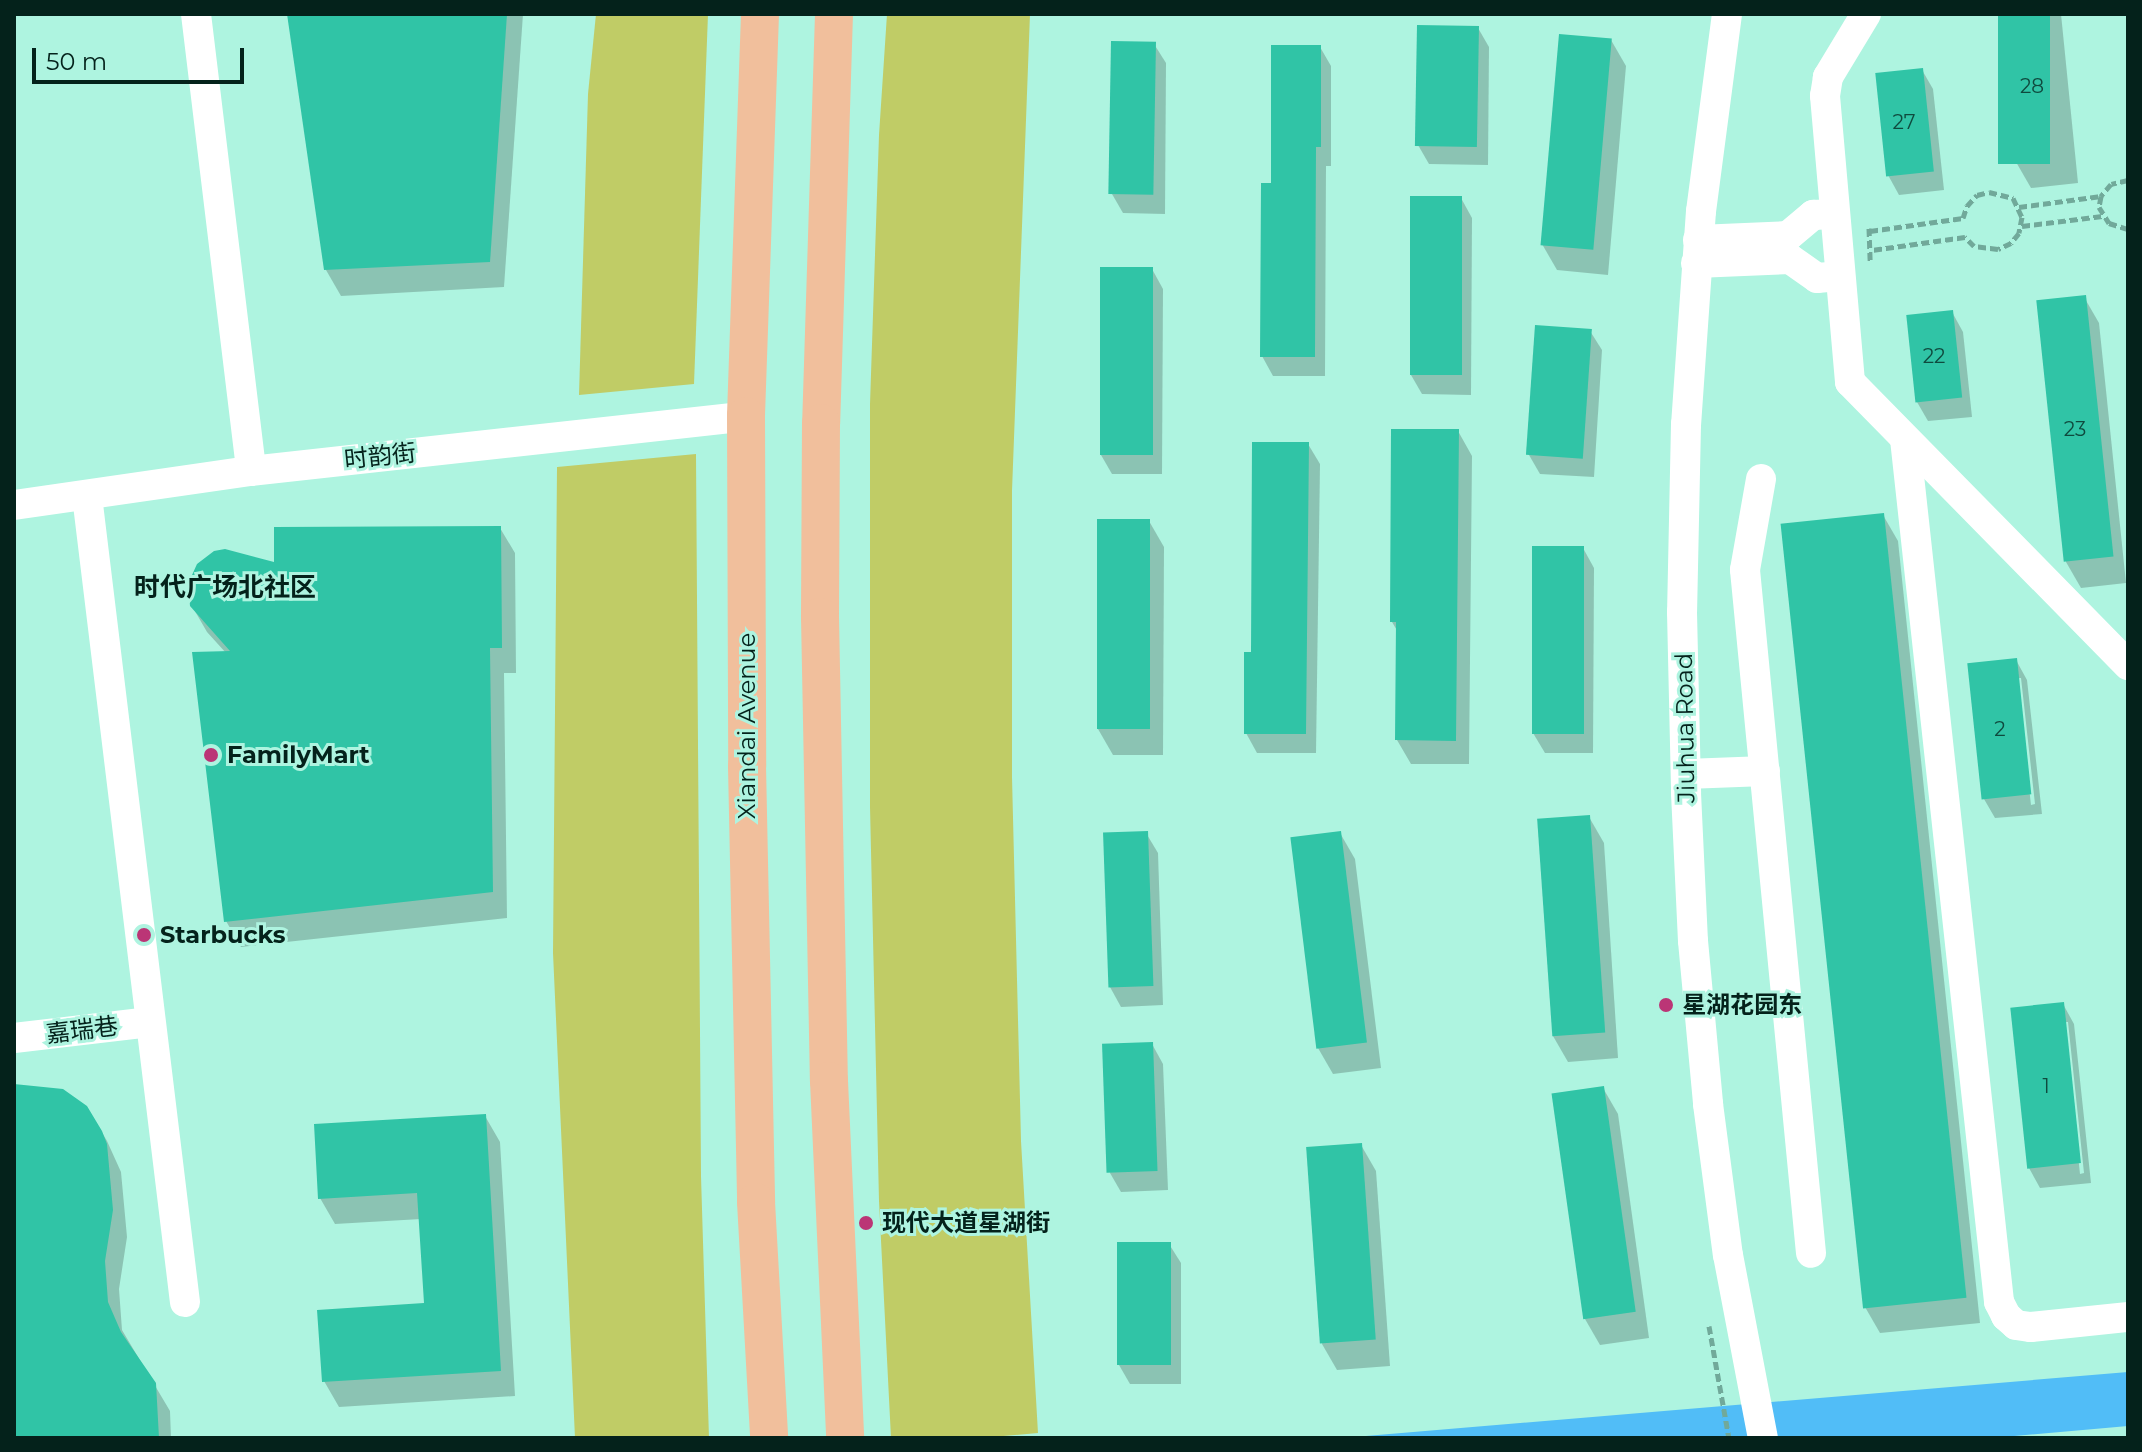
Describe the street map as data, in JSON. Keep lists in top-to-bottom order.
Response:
{
  "streets": {
    "main road": ["Xiandai Avenue"],
    "street": ["时韵街", "Jiuhua Road", "嘉瑞巷"]
  },
  "crossings": [
    ["时韵街", "Xiandai Avenue"]
  ],
  "districts": ["时代广场北社区"],
  "places": [
    "FamilyMart",
    "Starbucks",
    "星湖花园东",
    "现代大道星湖街"
  ],
  "house_numbers": [
    "28",
    "27",
    "22",
    "23",
    "2",
    "1"
  ],
  "scale_bar": "50 m"
}
